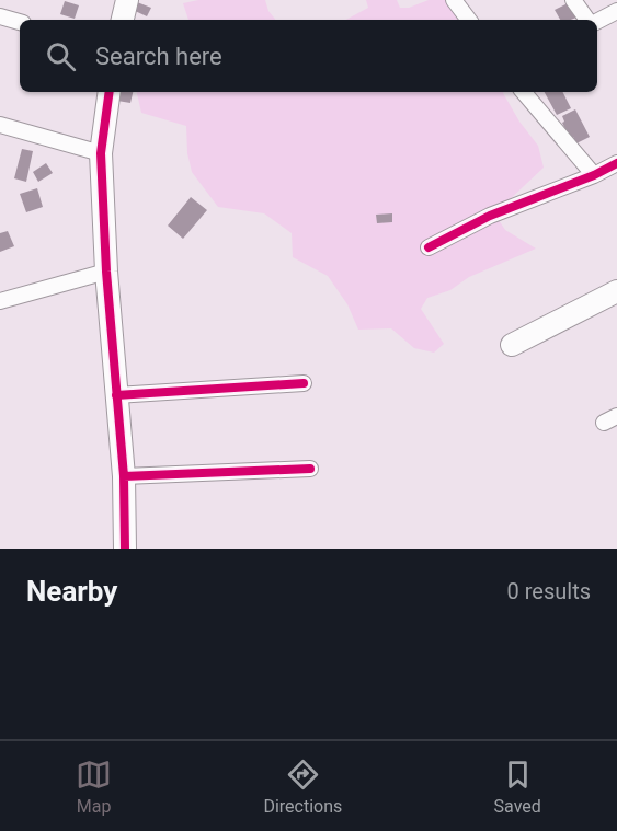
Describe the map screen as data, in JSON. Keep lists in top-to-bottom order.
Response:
{
  "page": {
    "search": "Search here",
    "heading": ["Nearby", "0 results"],
    "nav": ["Map", "Directions", "Saved"]
  }
}
